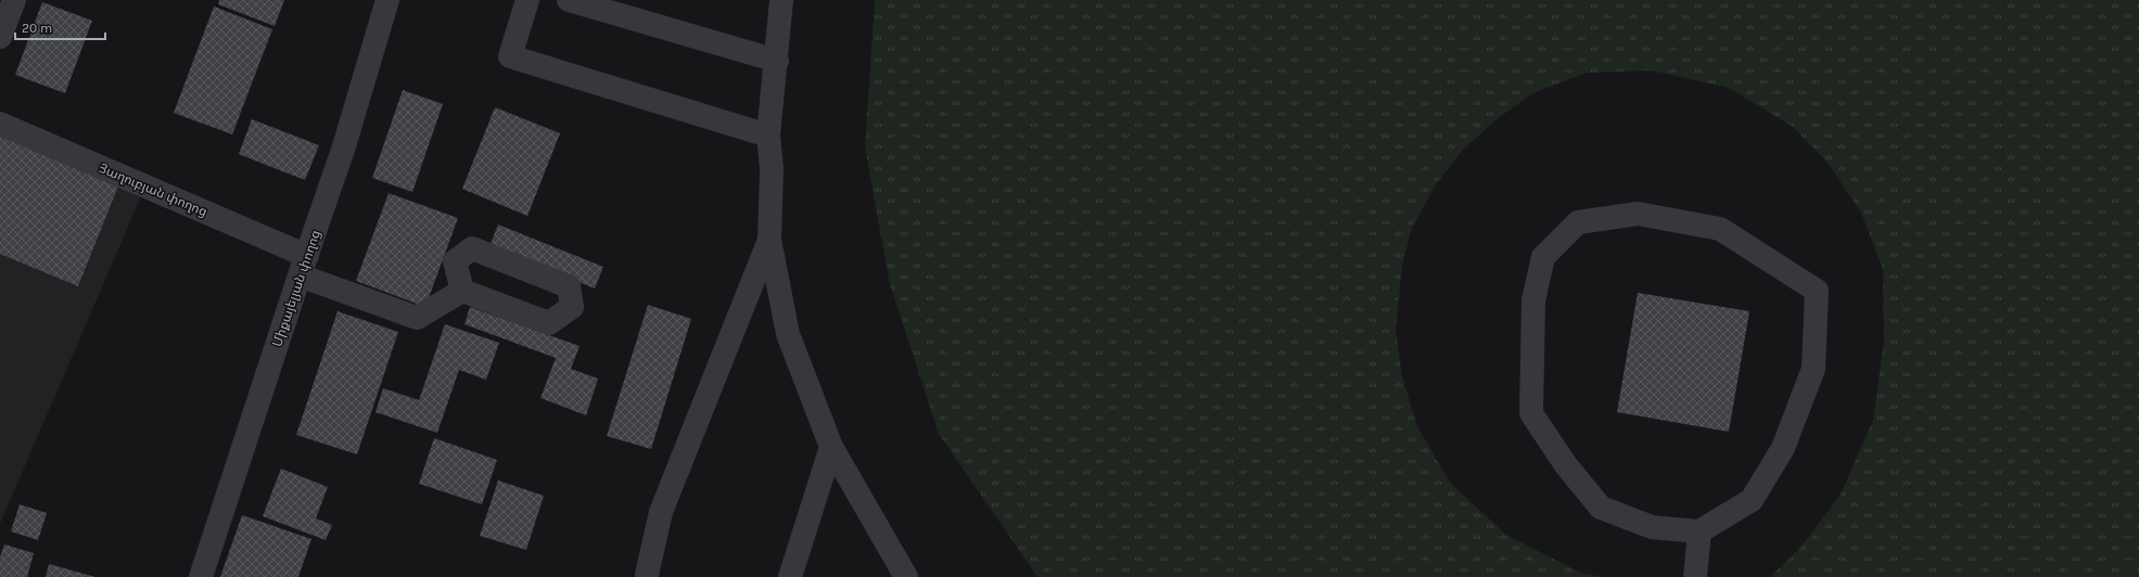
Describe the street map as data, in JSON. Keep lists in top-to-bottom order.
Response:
{
  "streets": {
    "street": ["Յաղուբյան փողոց", "Միքայելյան փողոց"]
  },
  "crossings": [
    ["Յաղուբյան փողոց", "Միքայելյան փողոց"]
  ],
  "scale_bar": "20 m"
}
